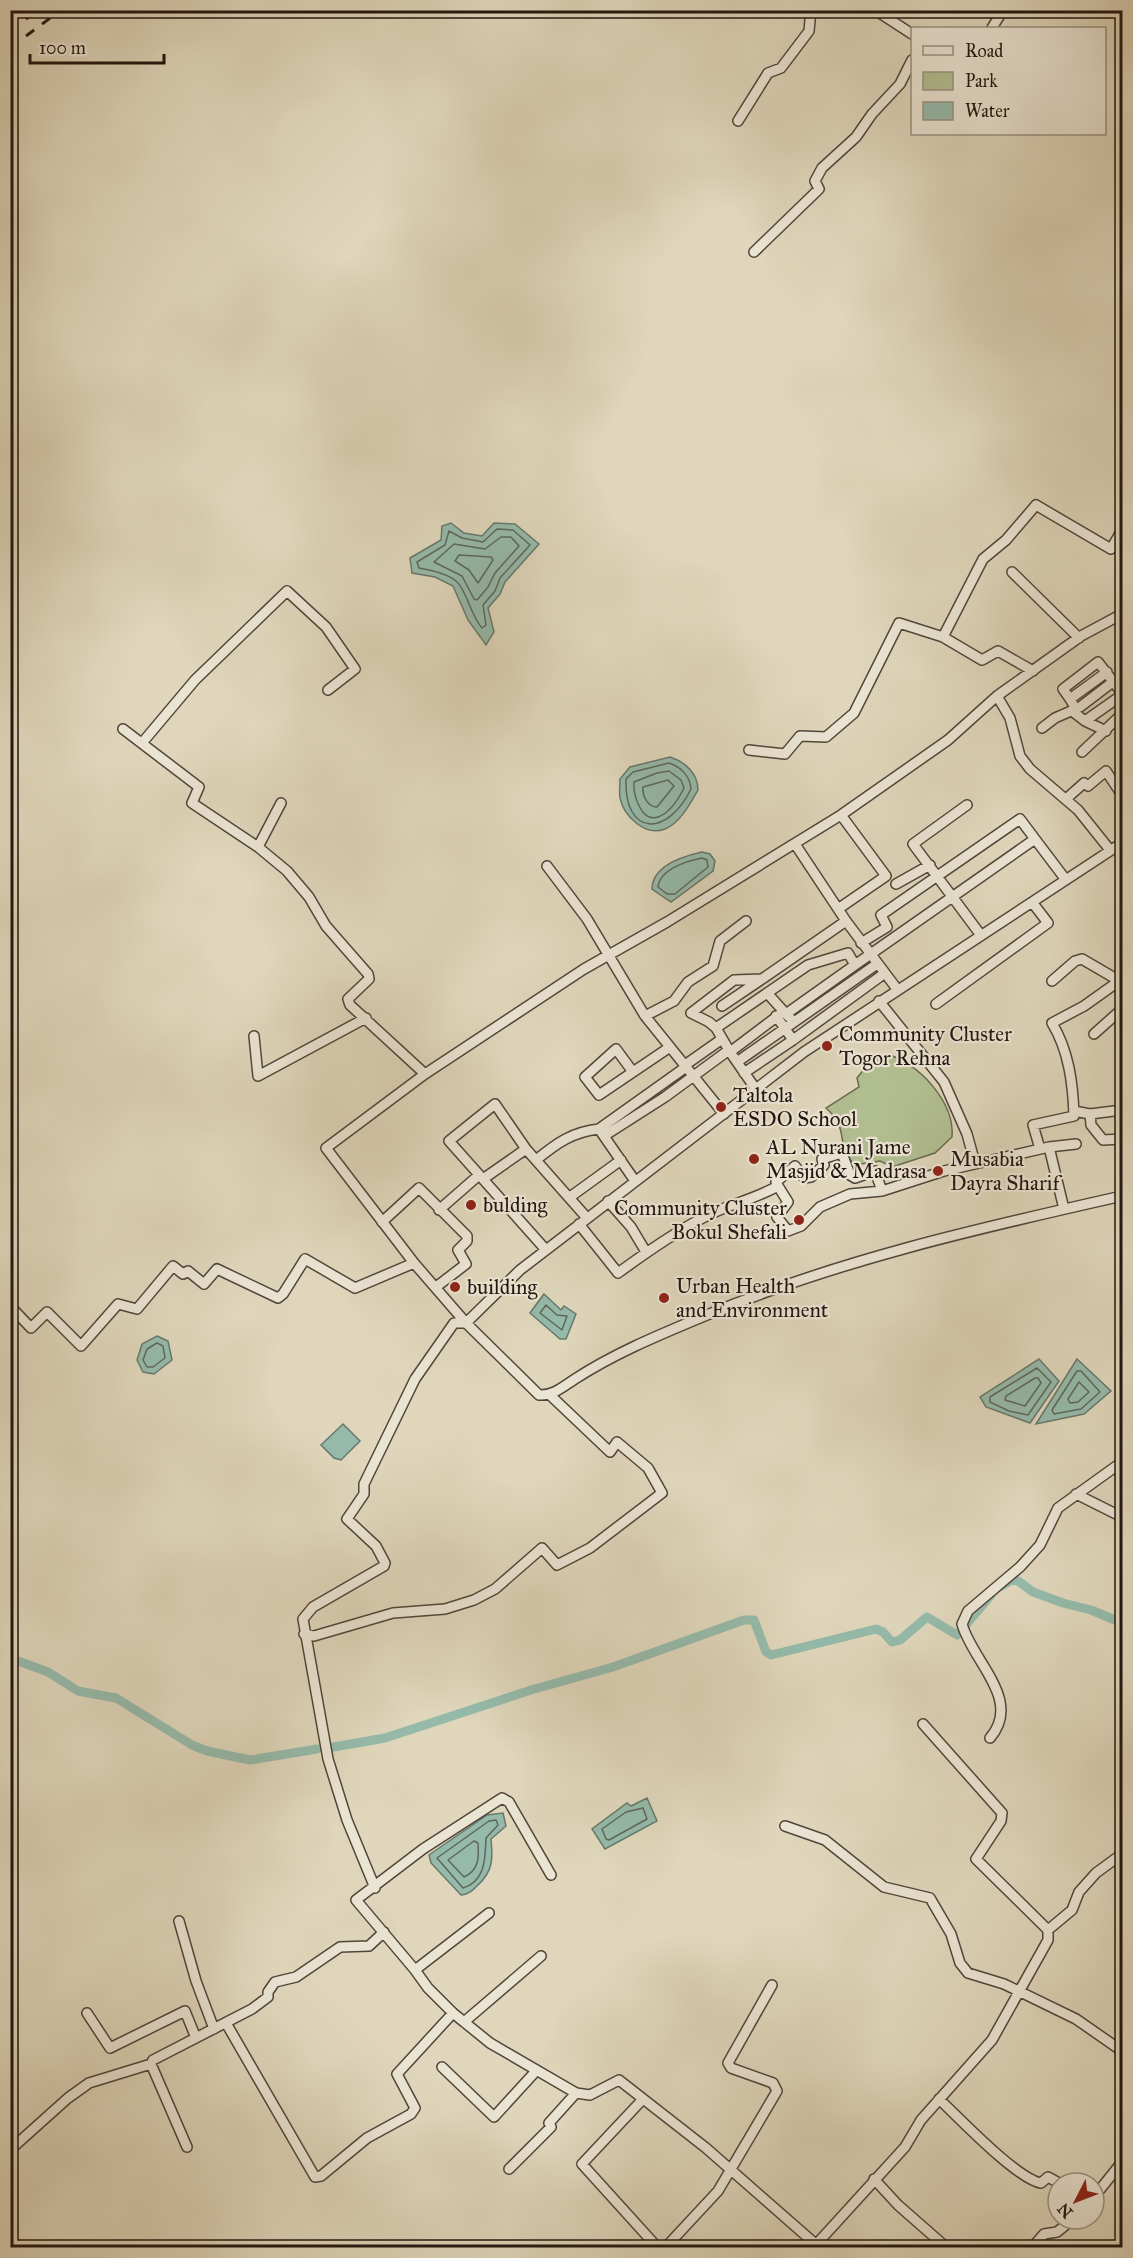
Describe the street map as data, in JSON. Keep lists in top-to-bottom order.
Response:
{
  "places": [
    "Community Cluster Togor Rehna",
    "Taltola ESDO School",
    "AL Nurani Jame Masjid & Madrasa",
    "Musabia Dayra Sharif",
    "bulding",
    "Community Cluster Bokul Shefali",
    "building",
    "Urban Health and Environment"
  ],
  "legend": ["Road", "Park", "Water"],
  "scale_bar": "100 m",
  "north": "bottom left"
}
